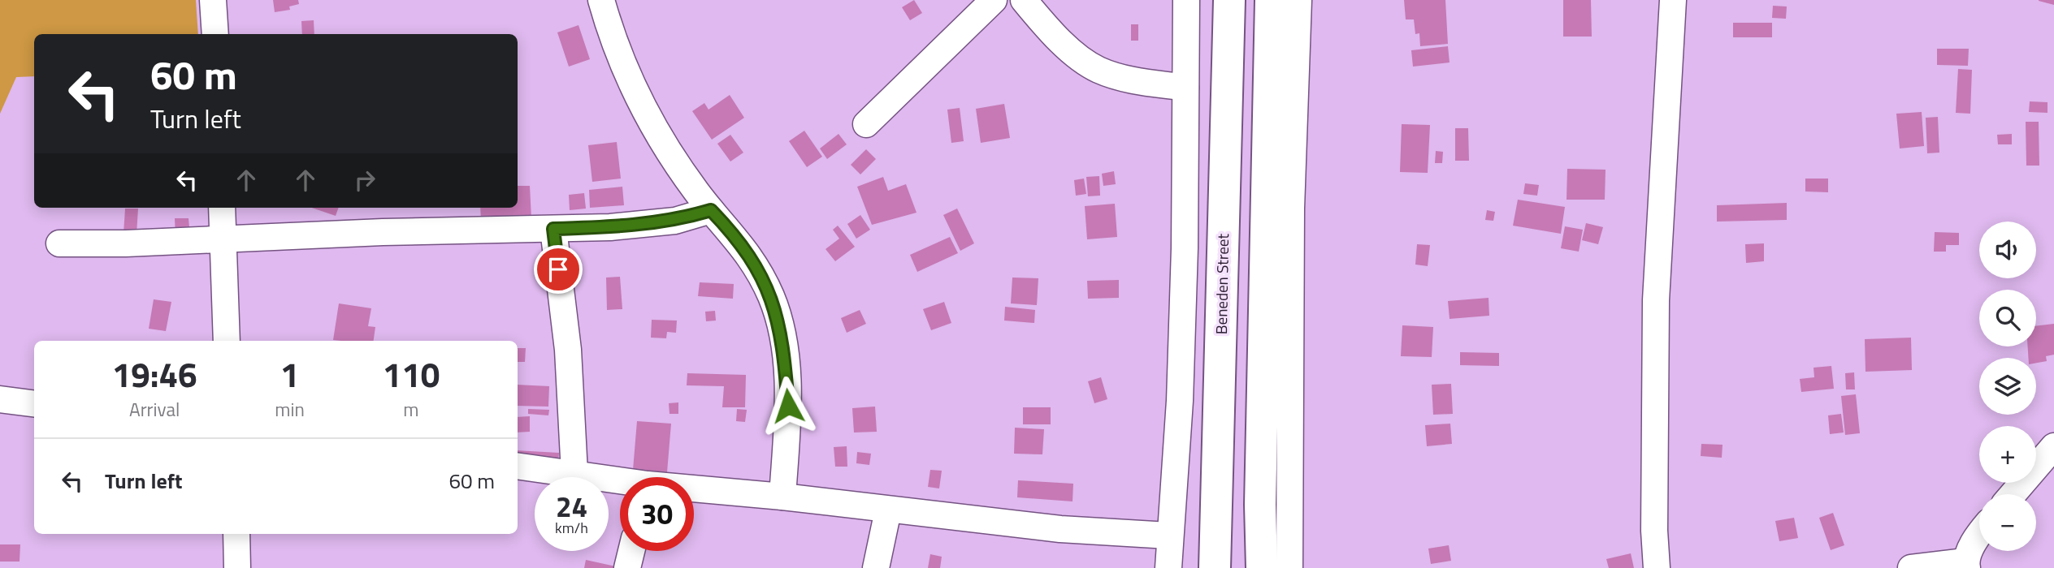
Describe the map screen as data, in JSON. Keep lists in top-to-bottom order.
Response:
{
  "streets": {
    "main road": ["Beneden Street"]
  },
  "page": {
    "turn": ["60 m", "Turn left"],
    "map_buttons": ["+", "−"],
    "eta": [
      "19:46",
      "Arrival",
      "1",
      "min",
      "110",
      "m"
    ],
    "list": [
      {
        "name": "Turn left",
        "value": "60 m"
      }
    ],
    "speed": "24 km/h",
    "limit": "30"
  }
}
